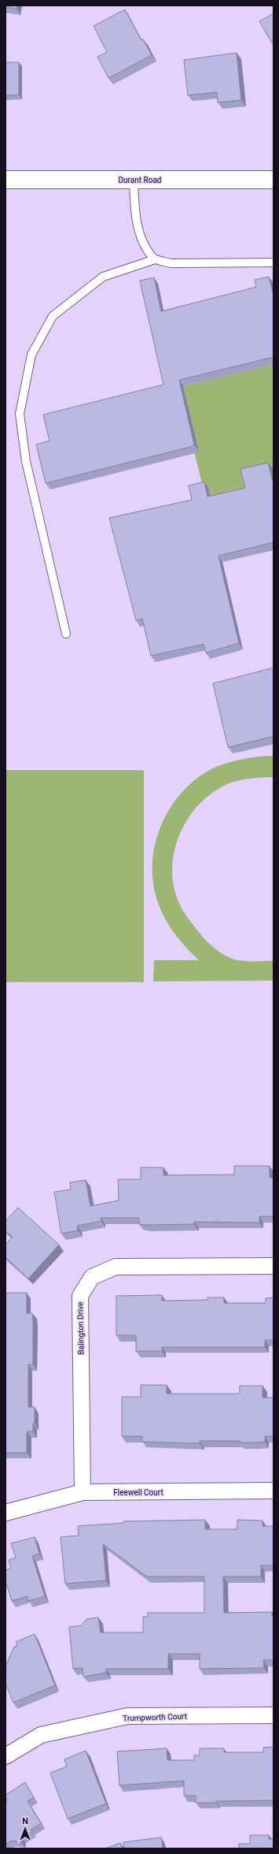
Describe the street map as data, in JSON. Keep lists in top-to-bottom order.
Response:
{
  "streets": {
    "street": [
      "Durant Road",
      "Balington Drive",
      "Fleewell Court",
      "Trumpworth Court"
    ]
  },
  "crossings": [
    ["Balington Drive", "Fleewell Court"]
  ],
  "north": "top"
}
